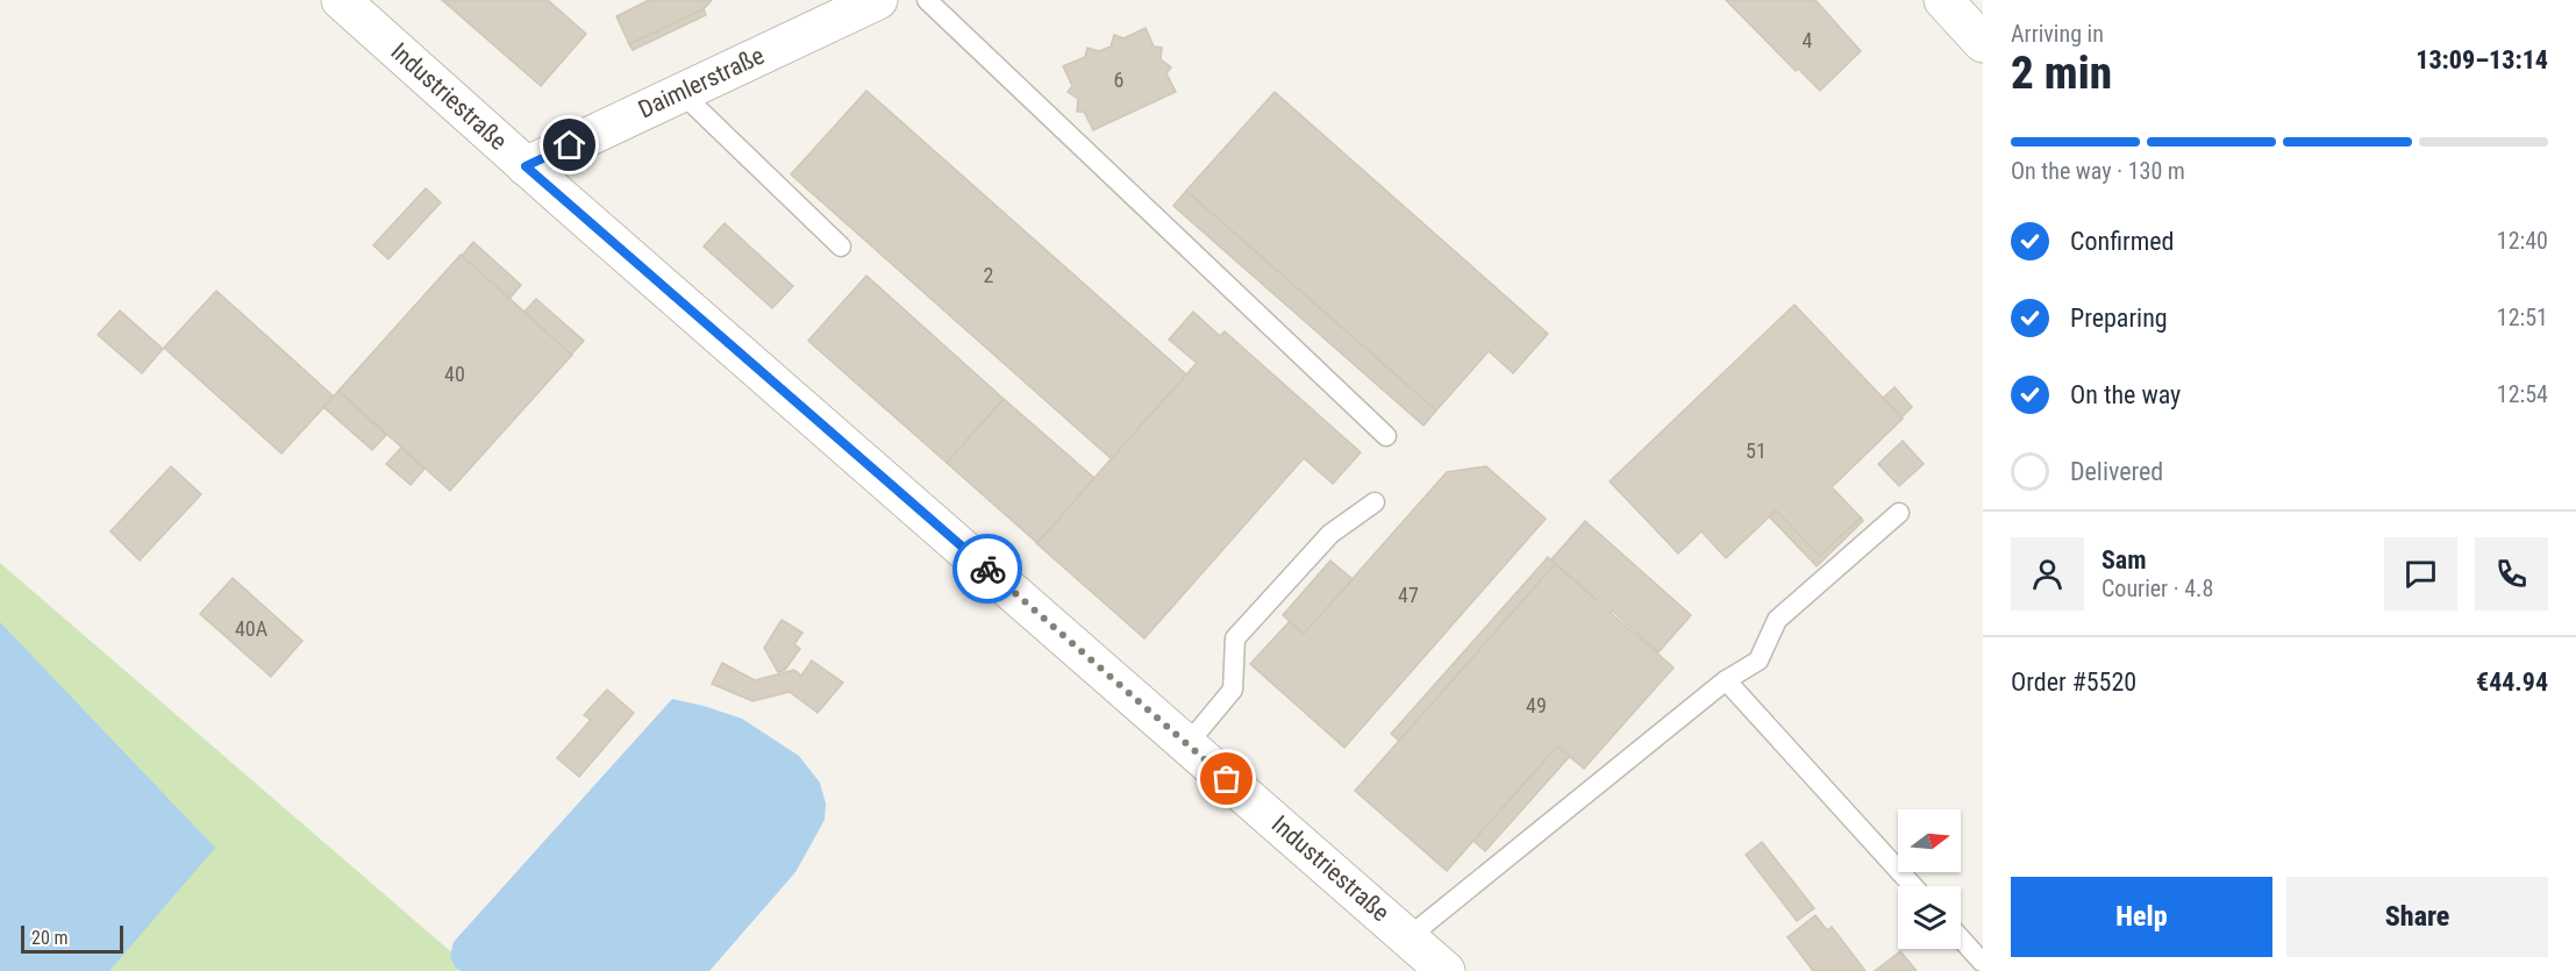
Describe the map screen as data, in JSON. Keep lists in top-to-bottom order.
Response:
{
  "streets": {
    "street": ["Daimlerstraße", "Industriestraße"]
  },
  "crossings": [
    ["Daimlerstraße", "Industriestraße"]
  ],
  "house_numbers": [
    "4",
    "6",
    "2",
    "40",
    "51",
    "47",
    "40A",
    "49"
  ],
  "scale_bar": "20 m",
  "north": "right",
  "page": {
    "heading": ["2 min", "Arriving in", "13:09–13:14"],
    "panel": [
      "Sam",
      "Courier · 4.8",
      "Order #5520",
      "€44.94"
    ],
    "bar": "On the way · 130 m",
    "list": [
      ["Confirmed", "12:40"],
      ["Preparing", "12:51"],
      ["On the way", "12:54"],
      "Delivered"
    ],
    "buttons": ["Help", "Share"],
    "scale": "20 m"
  }
}
